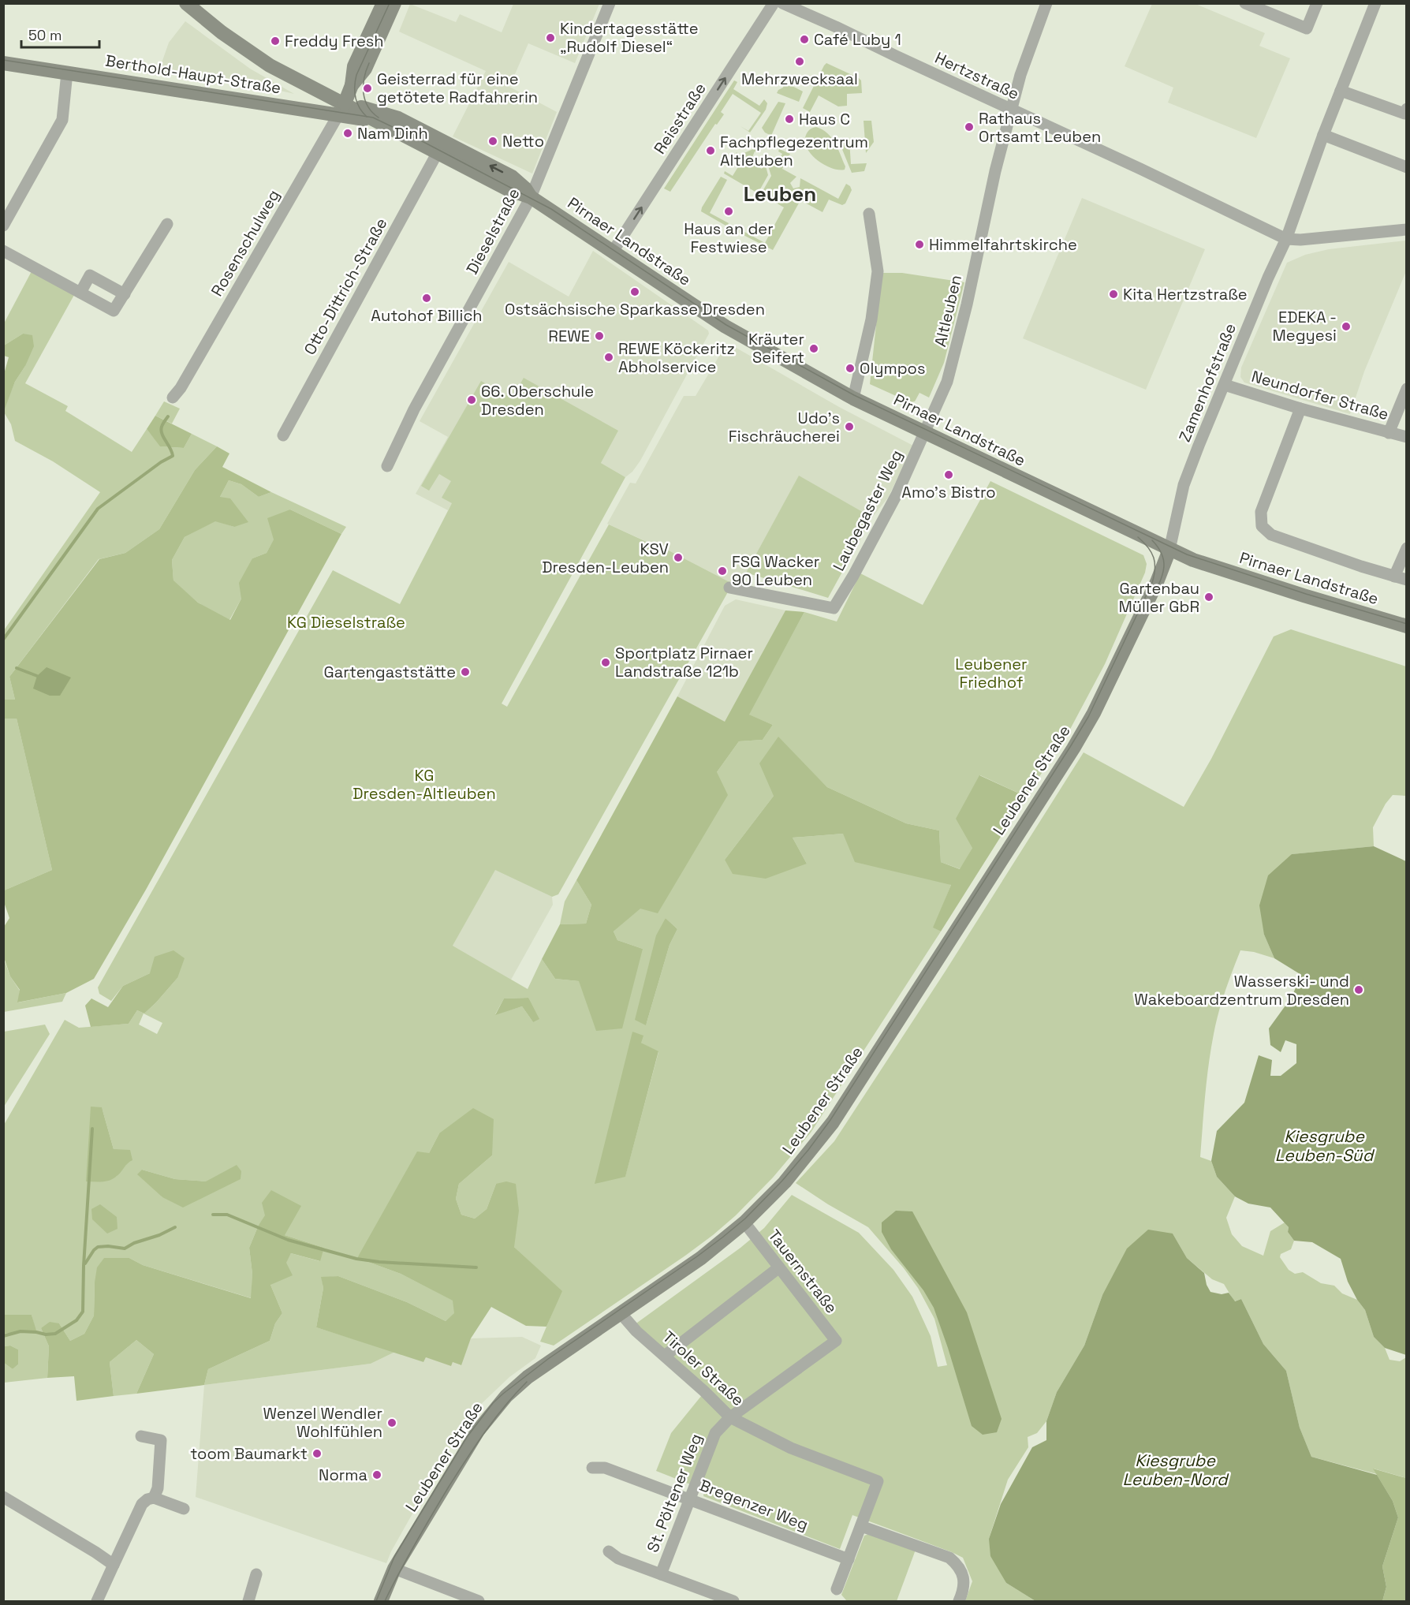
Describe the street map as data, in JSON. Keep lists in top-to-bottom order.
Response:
{
  "streets": {
    "street": [
      "Berthold-Haupt-Straße",
      "Hertzstraße",
      "Reisstraße",
      "Dieselstraße",
      "Pirnaer Landstraße",
      "Rosenschulweg",
      "Otto-Dittrich-Straße",
      "Altleuben",
      "Zamenhofstraße",
      "Neundorfer Straße",
      "Laubegaster Weg",
      "Leubener Straße",
      "Tauernstraße",
      "Tiroler Straße",
      "St. Pöltener Weg",
      "Bregenzer Weg"
    ]
  },
  "crossings": [
    ["Berthold-Haupt-Straße", "Pirnaer Landstraße"],
    ["Berthold-Haupt-Straße", "Rosenschulweg"],
    ["Hertzstraße", "Altleuben"],
    ["Hertzstraße", "Zamenhofstraße"],
    ["Reisstraße", "Pirnaer Landstraße"],
    ["Dieselstraße", "Pirnaer Landstraße"],
    ["Pirnaer Landstraße", "Rosenschulweg"],
    ["Pirnaer Landstraße", "Otto-Dittrich-Straße"],
    ["Pirnaer Landstraße", "Altleuben"],
    ["Pirnaer Landstraße", "Zamenhofstraße"],
    ["Pirnaer Landstraße", "Laubegaster Weg"],
    ["Pirnaer Landstraße", "Leubener Straße"],
    ["Altleuben", "Laubegaster Weg"],
    ["Zamenhofstraße", "Neundorfer Straße"],
    ["Zamenhofstraße", "Leubener Straße"],
    ["Leubener Straße", "Tauernstraße"],
    ["Leubener Straße", "Tiroler Straße"],
    ["Tauernstraße", "St. Pöltener Weg"],
    ["Tiroler Straße", "St. Pöltener Weg"],
    ["St. Pöltener Weg", "Bregenzer Weg"]
  ],
  "one_way": ["Reisstraße"],
  "districts": ["Leuben"],
  "water": ["Kiesgrube Leuben-Süd", "Kiesgrube Leuben-Nord"],
  "parks": ["KG Dieselstraße", "Leubener Friedhof", "KG Dresden-Altleuben"],
  "places": [
    "Kindertagesstätte „Rudolf Diesel“",
    "Café Luby 1",
    "Freddy Fresh",
    "Mehrzwecksaal",
    "Geisterrad für eine getötete Radfahrerin",
    "Haus C",
    "Rathaus Ortsamt Leuben",
    "Nam Dinh",
    "Netto",
    "Fachpflegezentrum Altleuben",
    "Haus an der Festwiese",
    "Himmelfahrtskirche",
    "Ostsächsische Sparkasse Dresden",
    "Kita Hertzstraße",
    "Autohof Billich",
    "EDEKA - Megyesi",
    "REWE",
    "Kräuter Seifert",
    "REWE Köckeritz Abholservice",
    "Olympos",
    "66. Oberschule Dresden",
    "Udo's Fischräucherei",
    "Amo's Bistro",
    "KSV Dresden-Leuben",
    "FSG Wacker 90 Leuben",
    "Gartenbau Müller GbR",
    "Sportplatz Pirnaer Landstraße 121b",
    "Gartengaststätte",
    "Wasserski- und Wakeboardzentrum Dresden",
    "Wenzel Wendler Wohlfühlen",
    "toom Baumarkt",
    "Norma"
  ],
  "scale_bar": "50 m"
}
